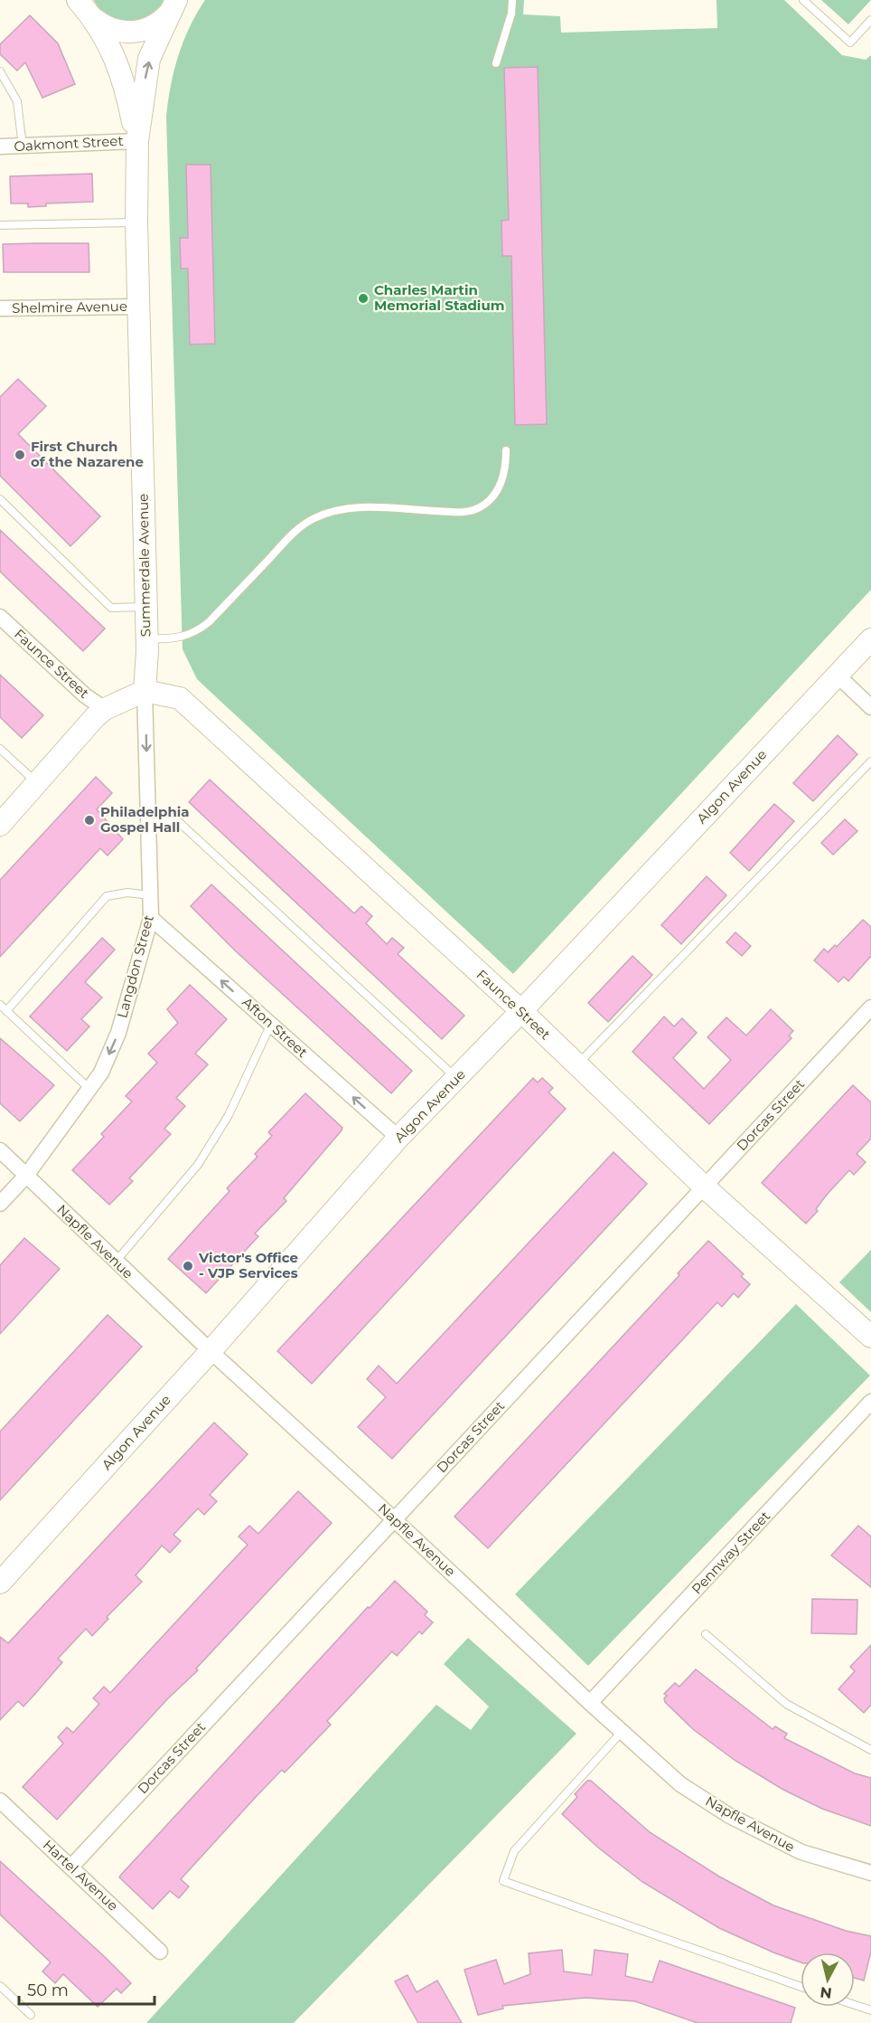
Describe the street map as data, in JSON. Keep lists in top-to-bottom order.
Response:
{
  "streets": {
    "street": [
      "Oakmont Street",
      "Shelmire Avenue",
      "Summerdale Avenue",
      "Faunce Street",
      "Algon Avenue",
      "Langdon Street",
      "Afton Street",
      "Dorcas Street",
      "Napfle Avenue",
      "Pennway Street",
      "Hartel Avenue"
    ]
  },
  "crossings": [
    ["Oakmont Street", "Summerdale Avenue"],
    ["Shelmire Avenue", "Summerdale Avenue"],
    ["Summerdale Avenue", "Faunce Street"],
    ["Summerdale Avenue", "Langdon Street"],
    ["Faunce Street", "Algon Avenue"],
    ["Faunce Street", "Langdon Street"],
    ["Faunce Street", "Dorcas Street"],
    ["Algon Avenue", "Afton Street"],
    ["Algon Avenue", "Napfle Avenue"],
    ["Langdon Street", "Afton Street"],
    ["Langdon Street", "Napfle Avenue"],
    ["Dorcas Street", "Napfle Avenue"],
    ["Dorcas Street", "Hartel Avenue"],
    ["Napfle Avenue", "Pennway Street"]
  ],
  "one_way": ["Langdon Street", "Afton Street"],
  "places": [
    "Charles Martin Memorial Stadium",
    "First Church of the Nazarene",
    "Philadelphia Gospel Hall",
    "Victor's Office - VJP Services"
  ],
  "scale_bar": "50 m",
  "north": "bottom"
}
